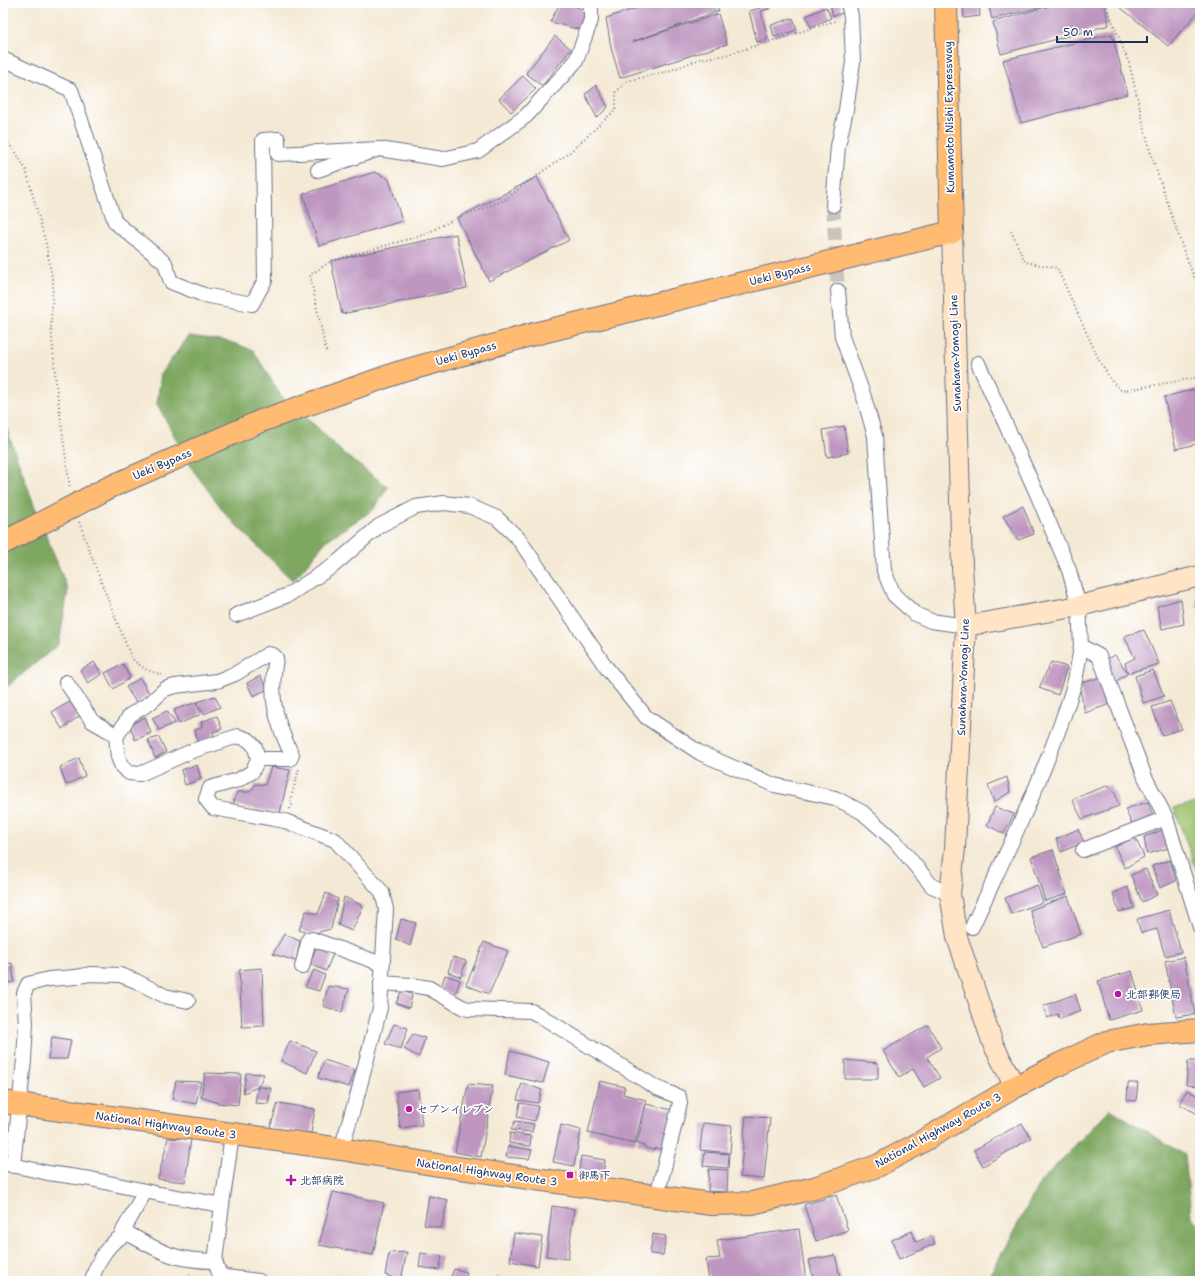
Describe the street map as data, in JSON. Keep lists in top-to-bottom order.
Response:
{
  "streets": {
    "highway": ["Kumamoto Nishi Expressway", "Ueki Bypass", "National Highway Route 3"],
    "main road": ["Sunahara-Yomogi Line"]
  },
  "crossings": [
    ["Kumamoto Nishi Expressway", "Ueki Bypass"],
    ["Kumamoto Nishi Expressway", "Sunahara-Yomogi Line"],
    ["Ueki Bypass", "Sunahara-Yomogi Line"],
    ["Sunahara-Yomogi Line", "National Highway Route 3"]
  ],
  "places": {
    "other": ["北部郵便局", "セブンイレブン"],
    "transit": ["御馬下"],
    "health": ["北部病院"]
  },
  "scale_bar": "50 m"
}
